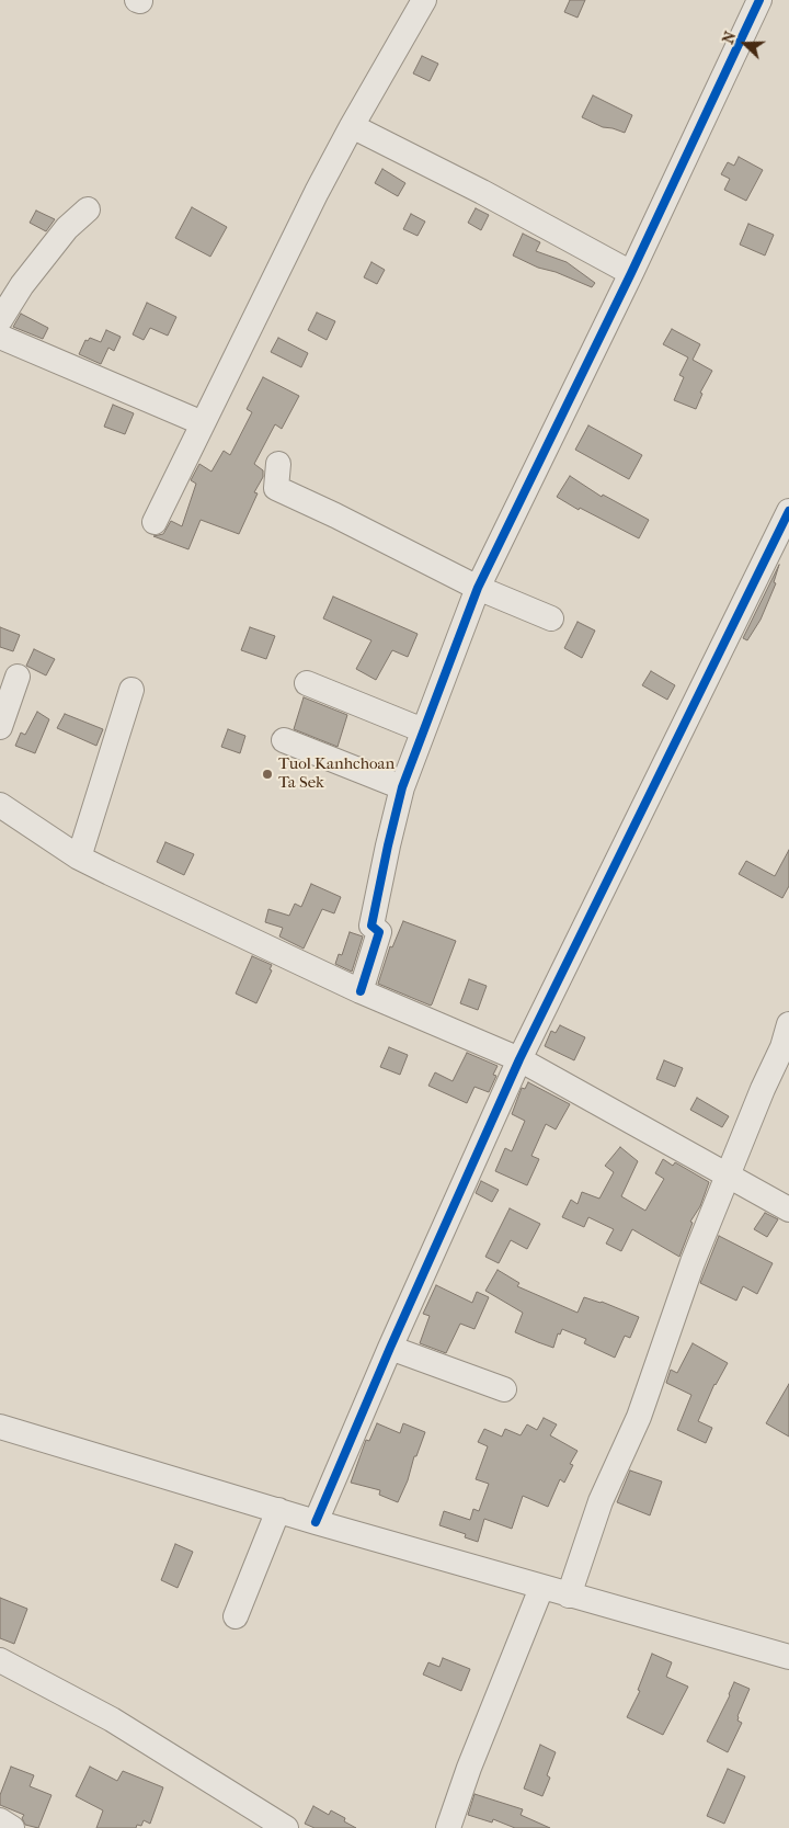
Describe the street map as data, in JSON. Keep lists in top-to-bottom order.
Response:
{
  "places": ["Tuol Kanhchoan Ta Sek"],
  "north": "left"
}
